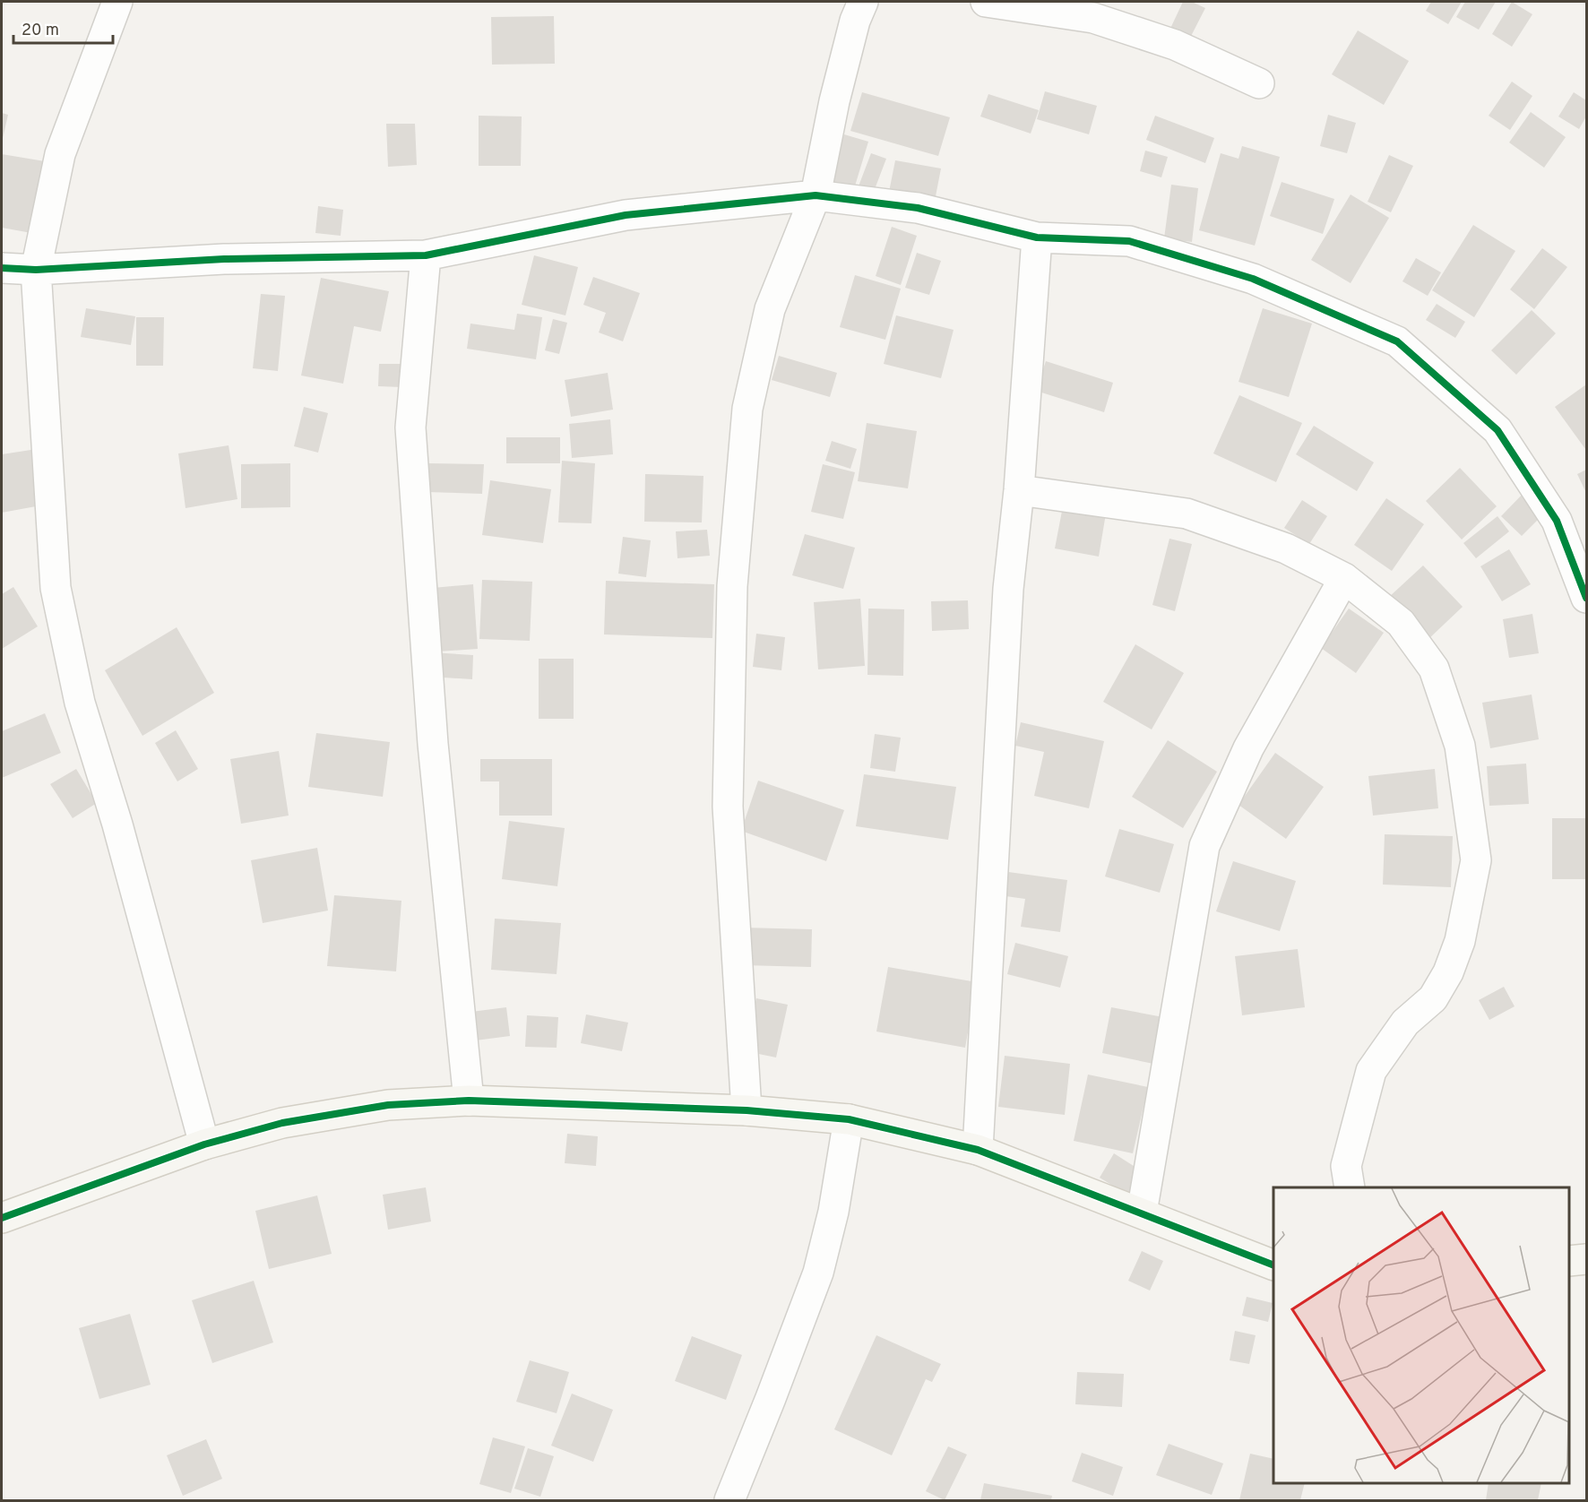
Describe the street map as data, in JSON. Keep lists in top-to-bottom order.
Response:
{
  "scale_bar": "20 m"
}
